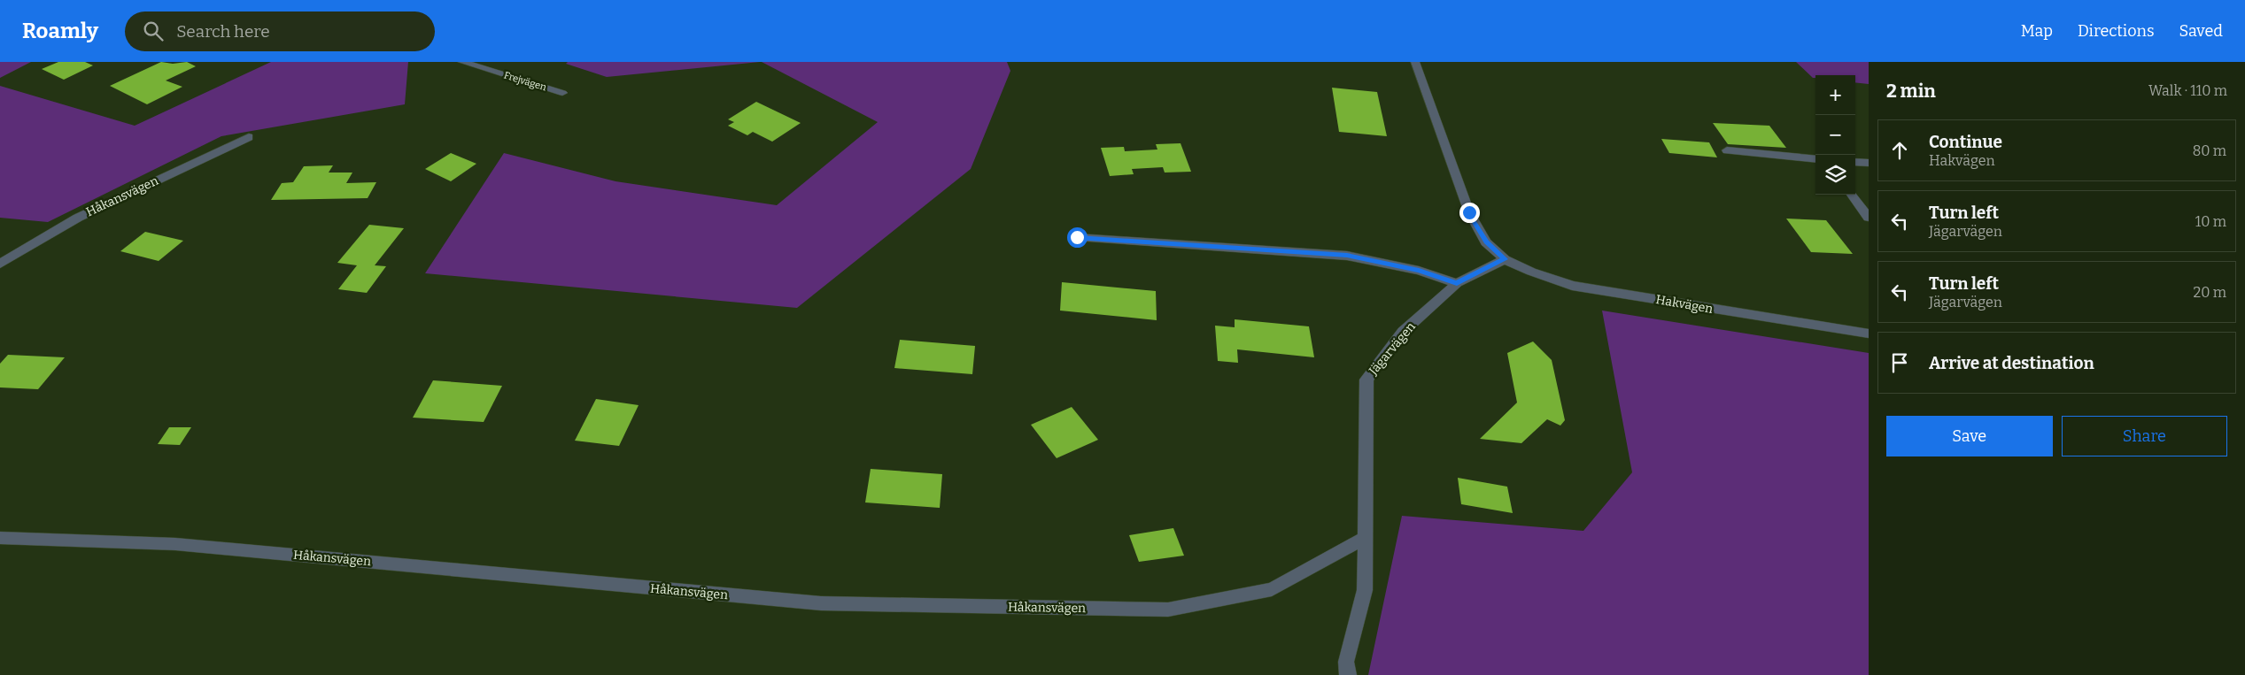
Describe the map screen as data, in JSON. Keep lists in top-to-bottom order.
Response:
{
  "streets": {
    "street": [
      "Frejvägen",
      "Håkansvägen",
      "Hakvägen",
      "Jägarvägen"
    ]
  },
  "crossings": [
    ["Håkansvägen", "Jägarvägen"],
    ["Hakvägen", "Jägarvägen"]
  ],
  "page": {
    "header": "Roamly",
    "search": "Search here",
    "nav": ["Map", "Directions", "Saved"],
    "heading": ["2 min", "Walk · 110 m"],
    "map_buttons": ["+", "−"],
    "list": [
      ["Continue", "Hakvägen", "80 m"],
      ["Turn left", "Jägarvägen", "10 m"],
      ["Turn left", "Jägarvägen", "20 m"],
      "Arrive at destination"
    ],
    "buttons": ["Save", "Share"]
  }
}
